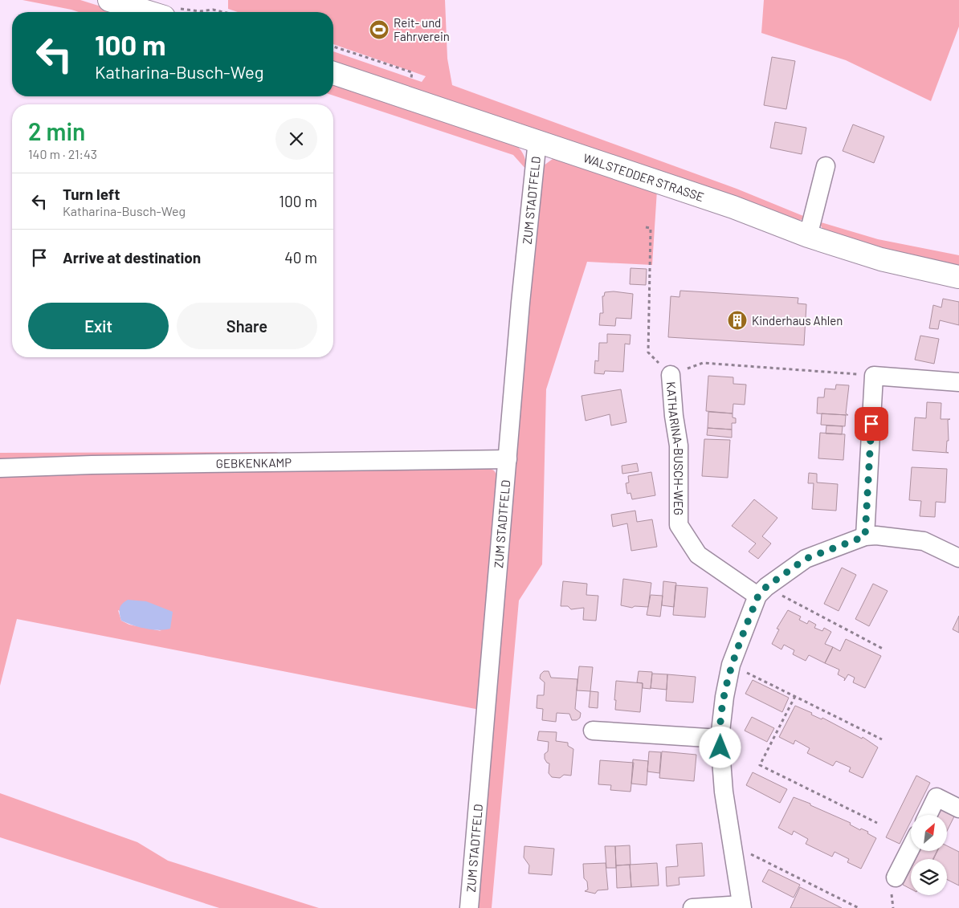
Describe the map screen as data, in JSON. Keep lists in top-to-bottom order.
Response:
{
  "streets": {
    "main road": ["WALSTEDDER STRASSE"],
    "street": ["ZUM STADTFELD", "KATHARINA-BUSCH-WEG", "GEBKENKAMP"]
  },
  "crossings": [
    ["WALSTEDDER STRASSE", "ZUM STADTFELD"],
    ["ZUM STADTFELD", "GEBKENKAMP"]
  ],
  "places": {
    "sports": ["Reit- und Fahrverein"],
    "building": ["Kinderhaus Ahlen"]
  },
  "north": "top right",
  "page": {
    "turn": ["100 m", "Katharina-Busch-Weg"],
    "heading": ["2 min", "140 m · 21:43"],
    "list": [
      {
        "name": "Turn left",
        "note": "Katharina-Busch-Weg",
        "value": "100 m"
      },
      {
        "name": "Arrive at destination",
        "value": "40 m"
      }
    ],
    "buttons": ["Exit", "Share"]
  }
}
